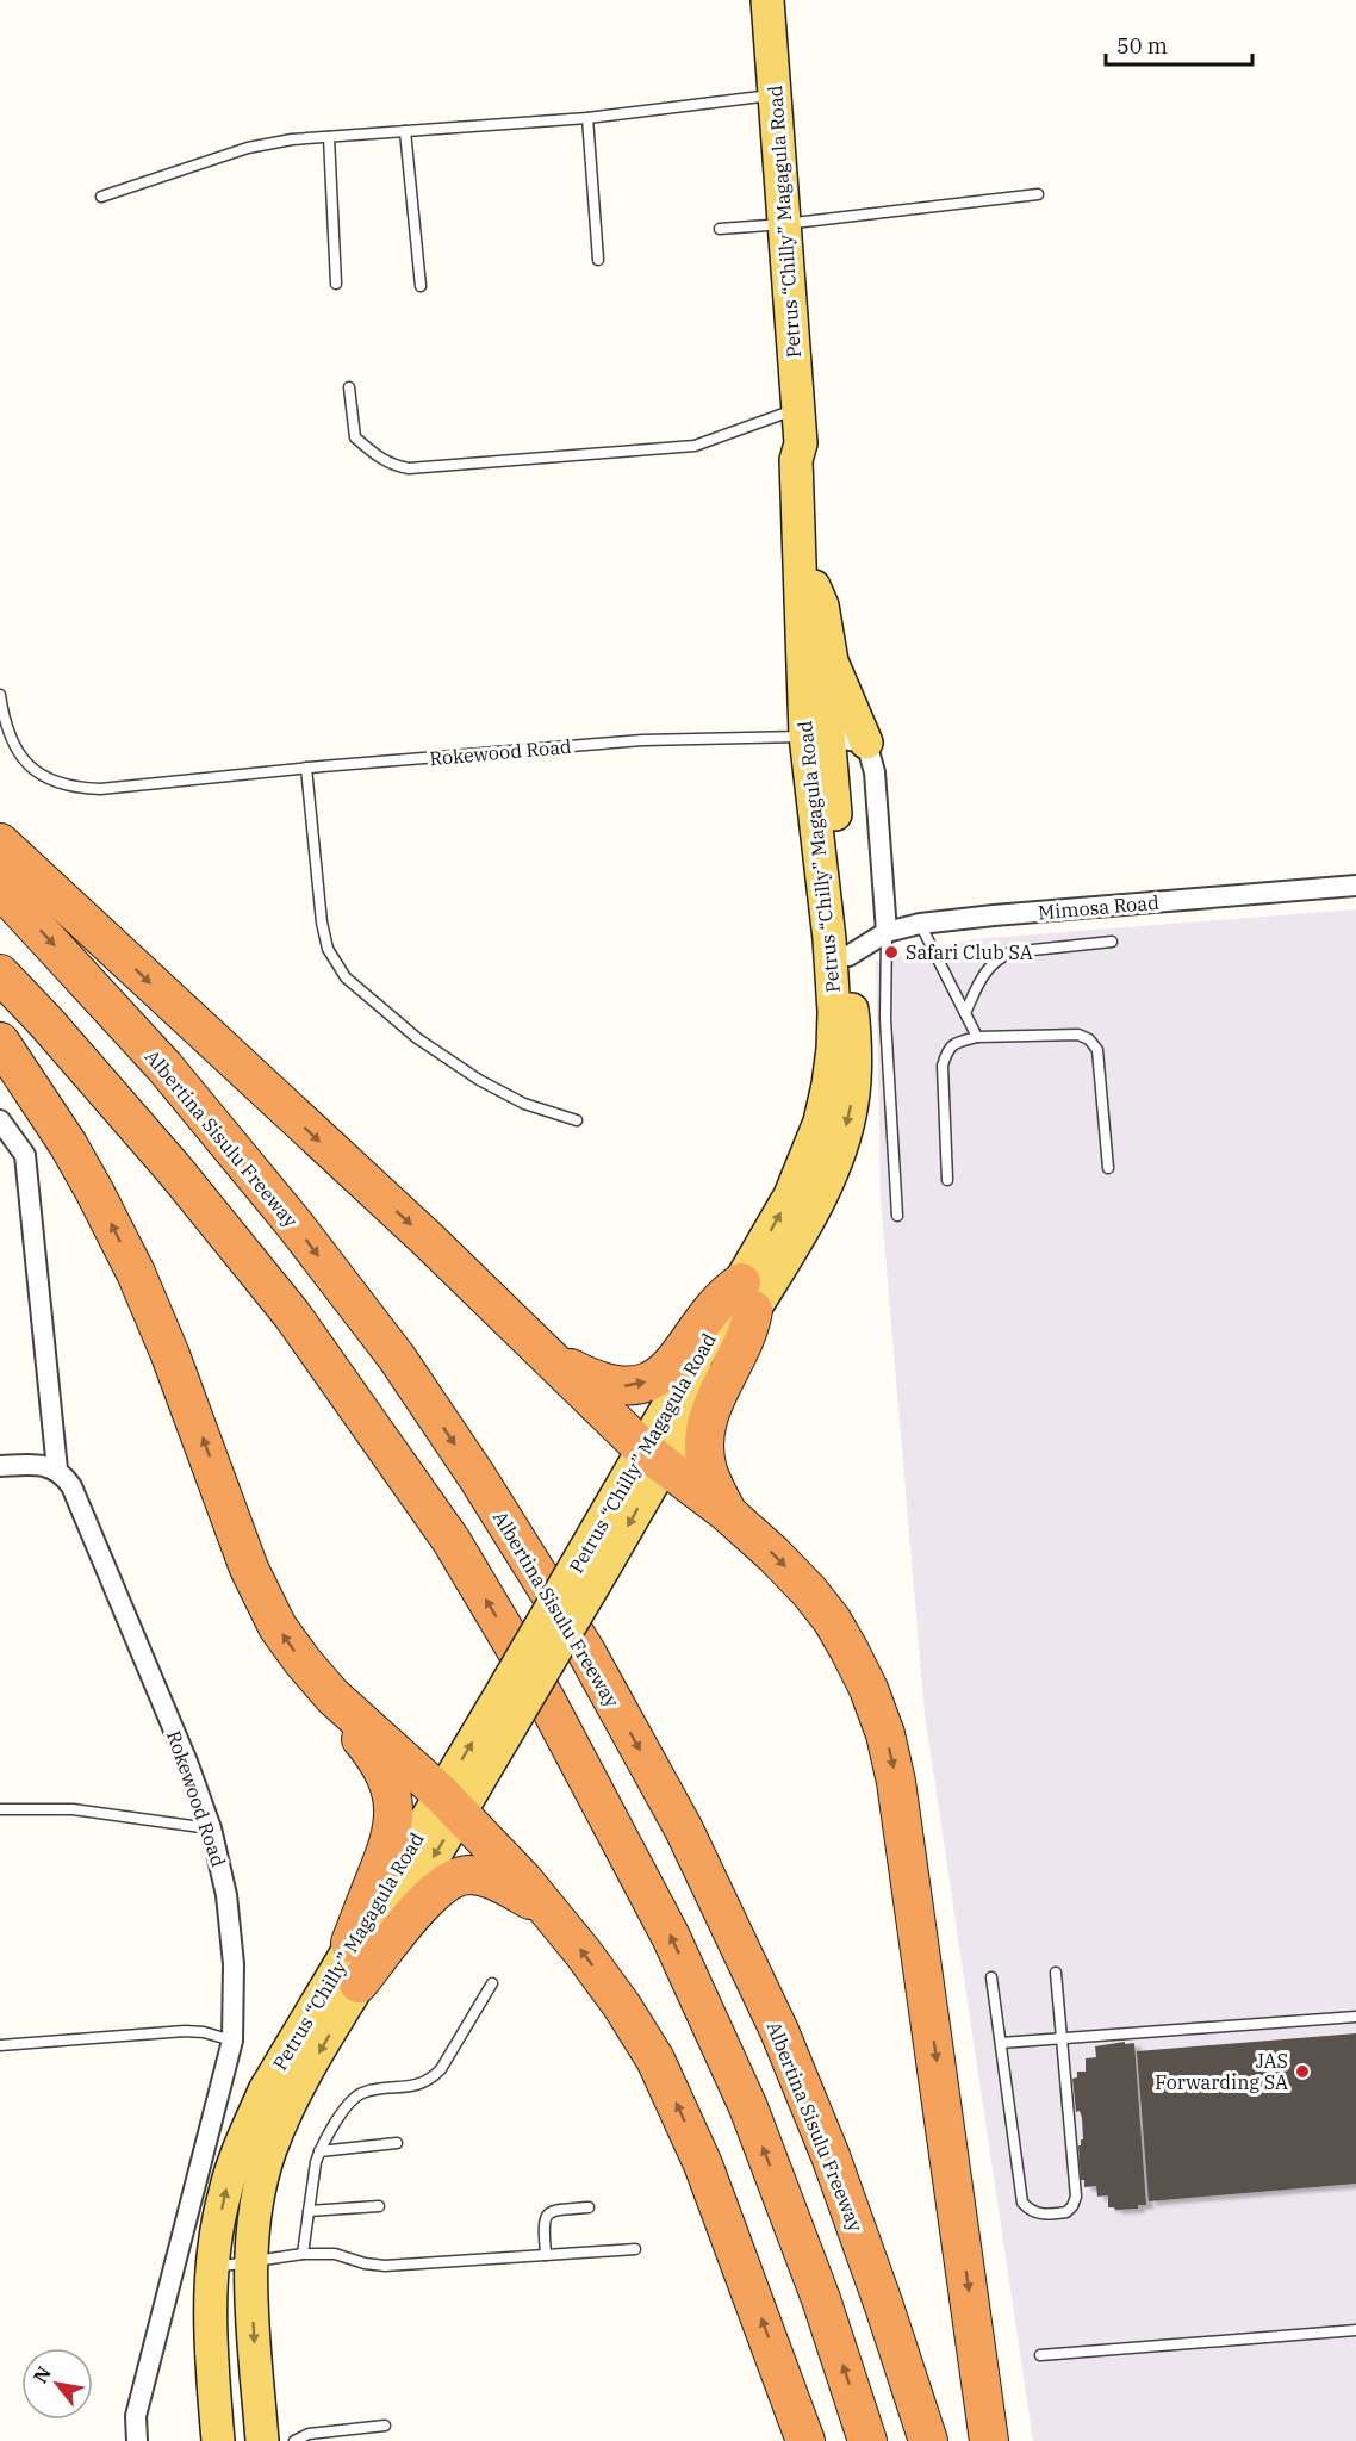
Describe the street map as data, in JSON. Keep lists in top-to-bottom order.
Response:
{
  "streets": {
    "highway": ["Albertina Sisulu Freeway"],
    "main road": ["Petrus “Chilly” Magagula Road"],
    "street": ["Rokewood Road", "Mimosa Road"]
  },
  "crossings": [
    ["Petrus “Chilly” Magagula Road", "Rokewood Road"],
    ["Petrus “Chilly” Magagula Road", "Mimosa Road"]
  ],
  "places": ["Safari Club SA", "JAS Forwarding SA"],
  "scale_bar": "50 m",
  "north": "top left"
}
